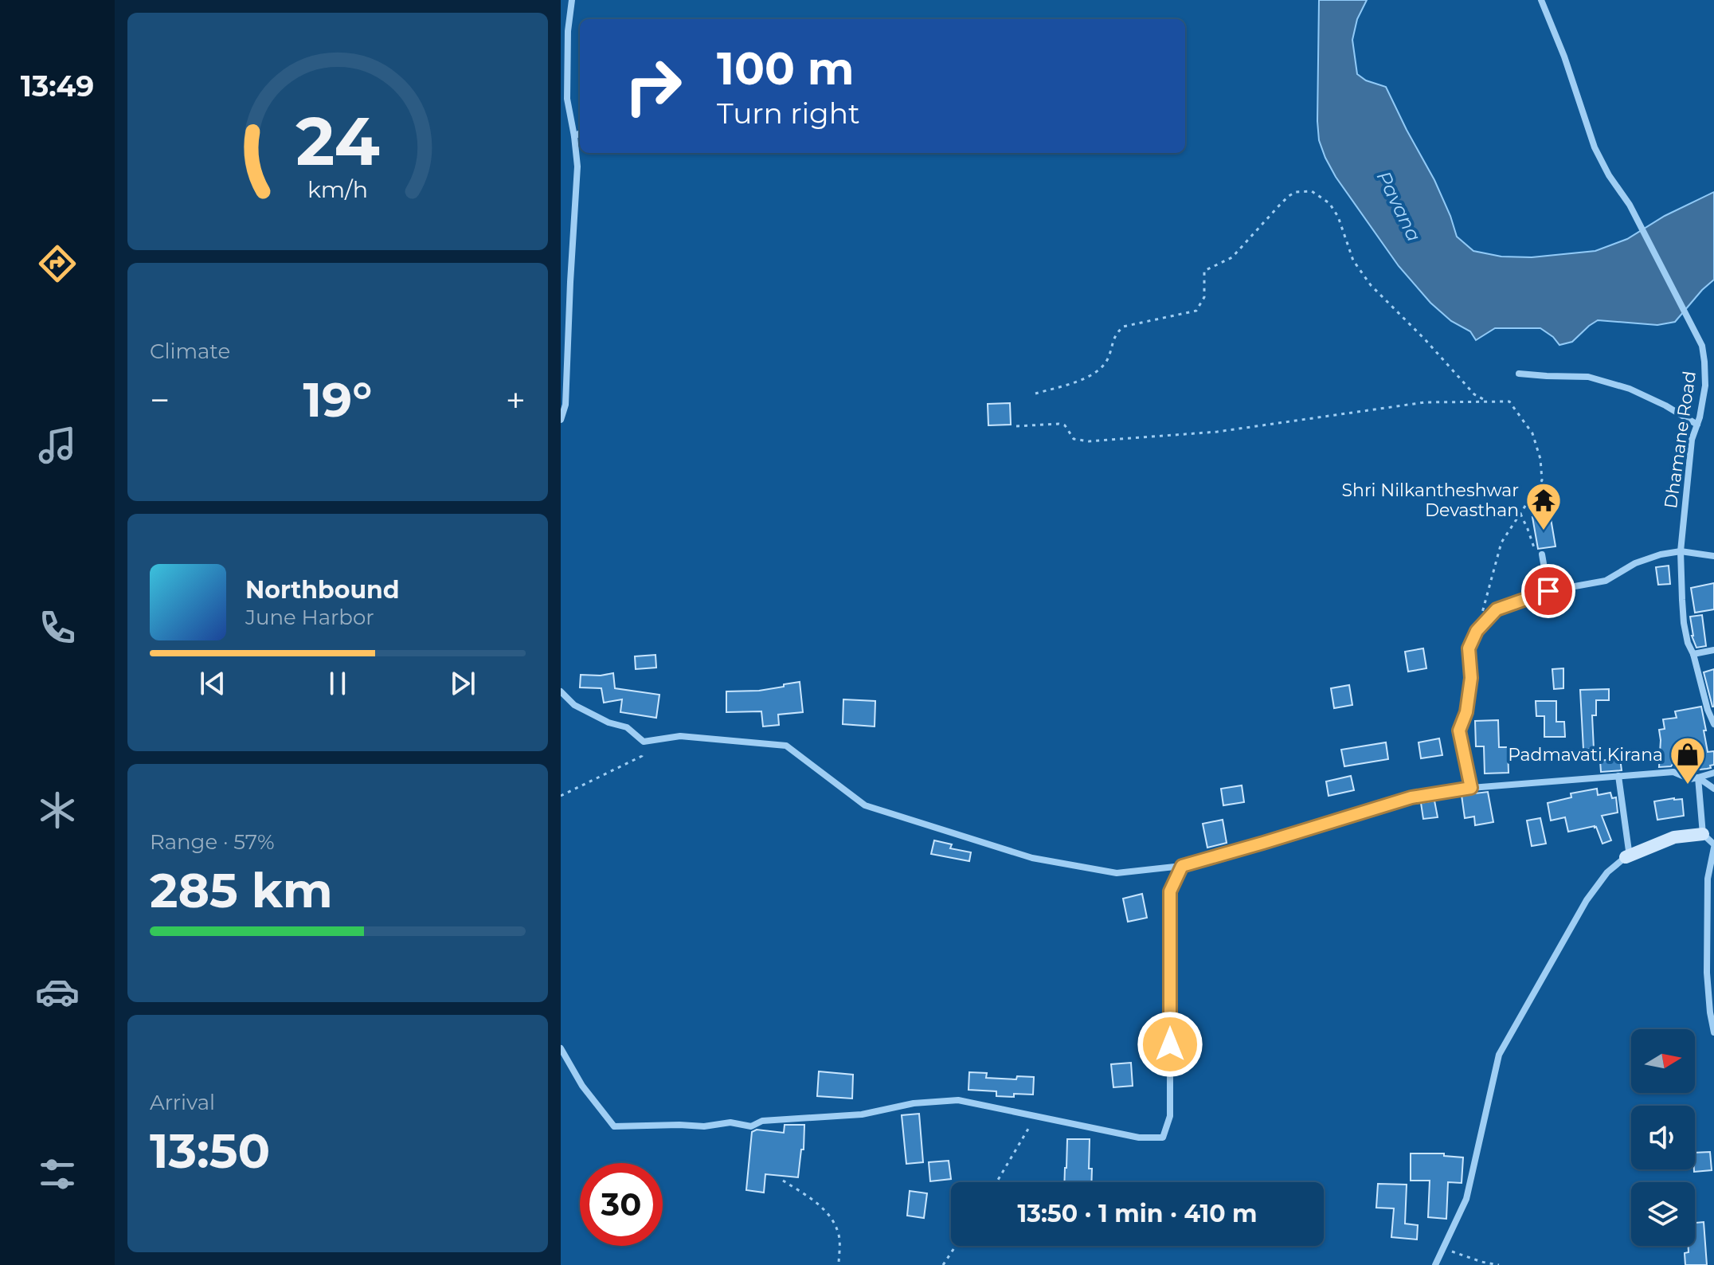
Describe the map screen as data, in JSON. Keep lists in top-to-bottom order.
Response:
{
  "streets": {
    "street": ["Dhamane Road"]
  },
  "water": ["Pavana"],
  "places": {
    "temple": ["Shri Nilkantheshwar Devasthan"],
    "shop": ["Padmavati Kirana"]
  },
  "north": "right",
  "page": {
    "tabs": "13:49",
    "turn": ["100 m", "Turn right"],
    "tile": [
      "Climate",
      ["Range · 57%", "285 km"],
      ["Arrival", "13:50"]
    ],
    "heat": ["−", "19°", "+"],
    "song": ["Northbound", "June Harbor"],
    "limit": "30",
    "trip": "13:50 · 1 min · 410 m",
    "gauge": ["24", "km/h"]
  }
}
